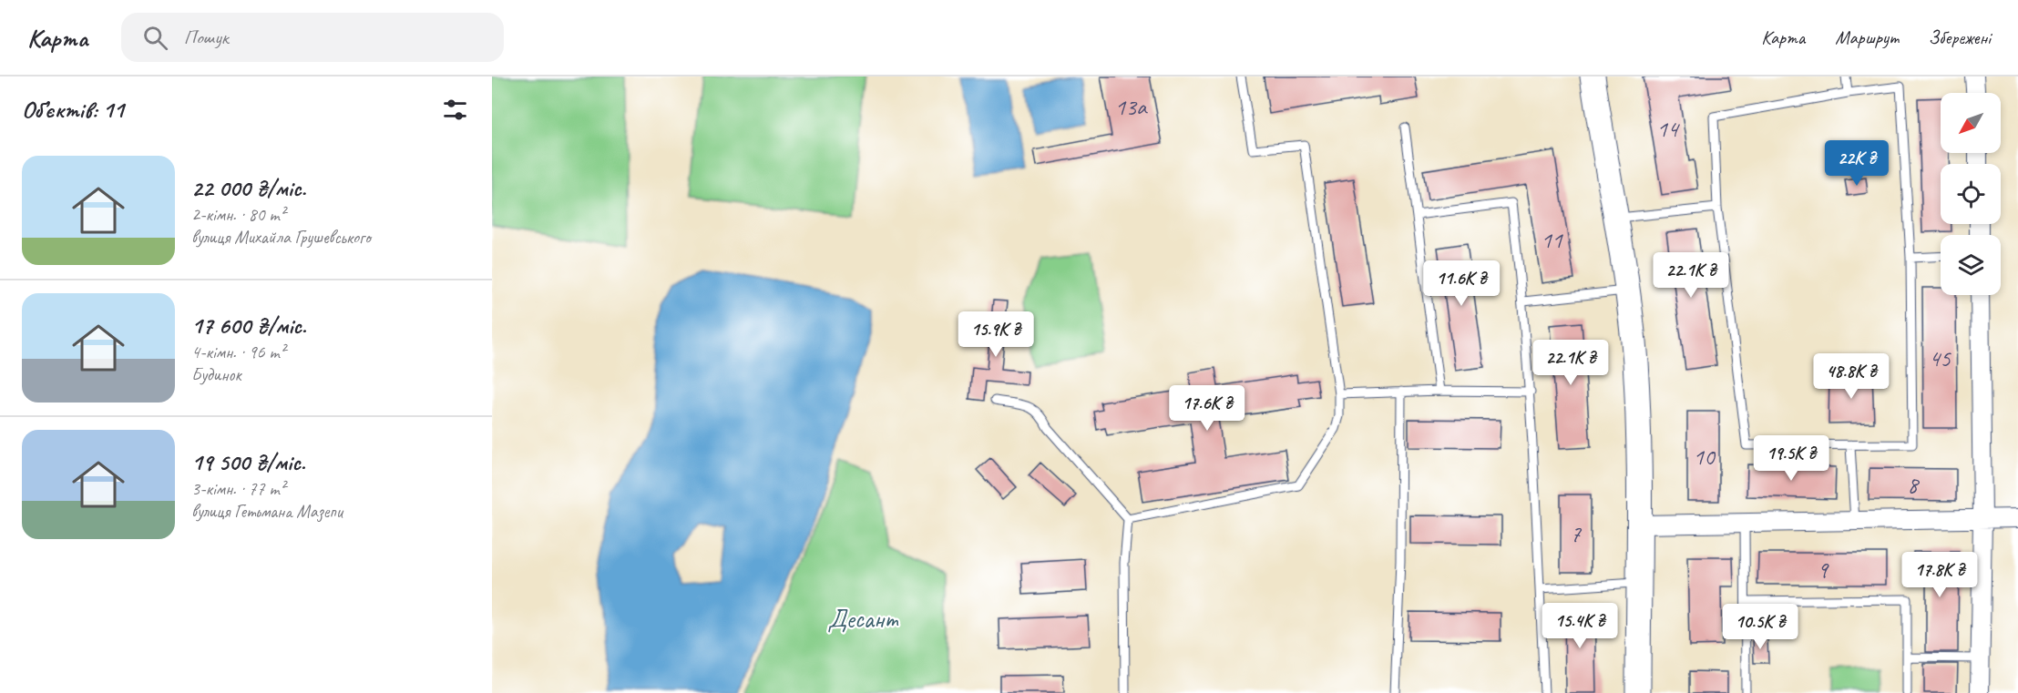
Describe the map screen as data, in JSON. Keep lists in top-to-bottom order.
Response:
{
  "parks": ["Десант"],
  "house_numbers": [
    "13а",
    "14",
    "11",
    "45",
    "10",
    "8",
    "7",
    "9"
  ],
  "north": "bottom left",
  "page": {
    "header": "Карта",
    "search": "Пошук",
    "nav": ["Карта", "Маршрут", "Збережені"],
    "heading": "Об’єктів: 11",
    "price": [
      "22K ₴",
      "22.1K ₴",
      "11.6K ₴",
      "15.9K ₴",
      "22.1K ₴",
      "48.8K ₴",
      "17.6K ₴",
      "19.5K ₴",
      "17.8K ₴",
      "15.4K ₴",
      "10.5K ₴"
    ],
    "list": [
      {
        "name": "22 000 ₴/міс.",
        "note": "2-кімн. · 80 m² · вулиця Михайла Грушевського"
      },
      {
        "name": "17 600 ₴/міс.",
        "note": "4-кімн. · 96 m² · Будинок"
      },
      {
        "name": "19 500 ₴/міс.",
        "note": "3-кімн. · 77 m² · вулиця Гетьмана Мазепи"
      }
    ]
  }
}
